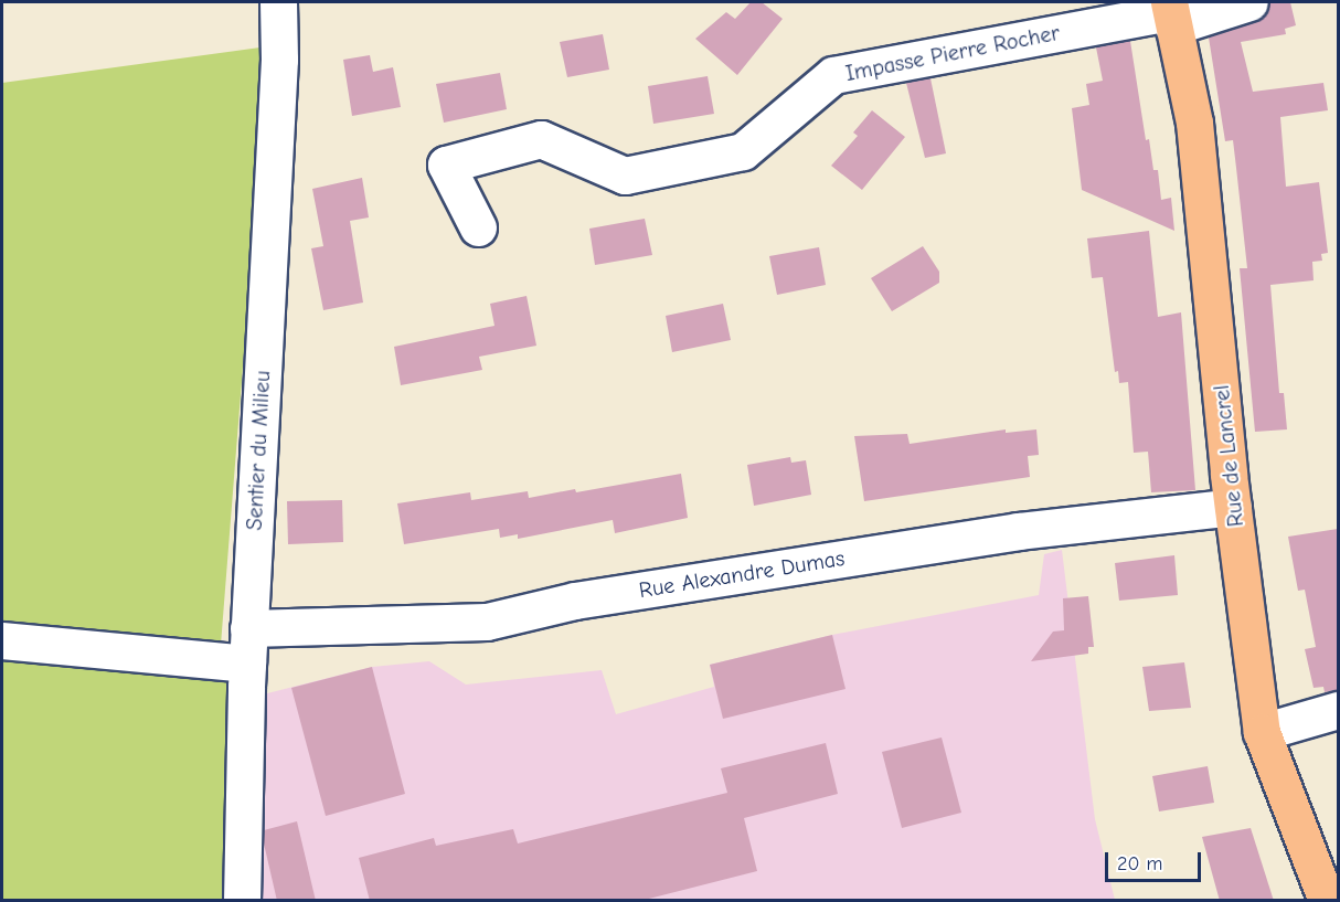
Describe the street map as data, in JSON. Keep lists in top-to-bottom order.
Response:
{
  "streets": {
    "main road": ["Rue de Lancrel"],
    "street": ["Impasse Pierre Rocher", "Sentier du Milieu", "Rue Alexandre Dumas"]
  },
  "crossings": [
    ["Impasse Pierre Rocher", "Rue de Lancrel"],
    ["Sentier du Milieu", "Rue Alexandre Dumas"],
    ["Rue de Lancrel", "Rue Alexandre Dumas"]
  ],
  "scale_bar": "20 m"
}
